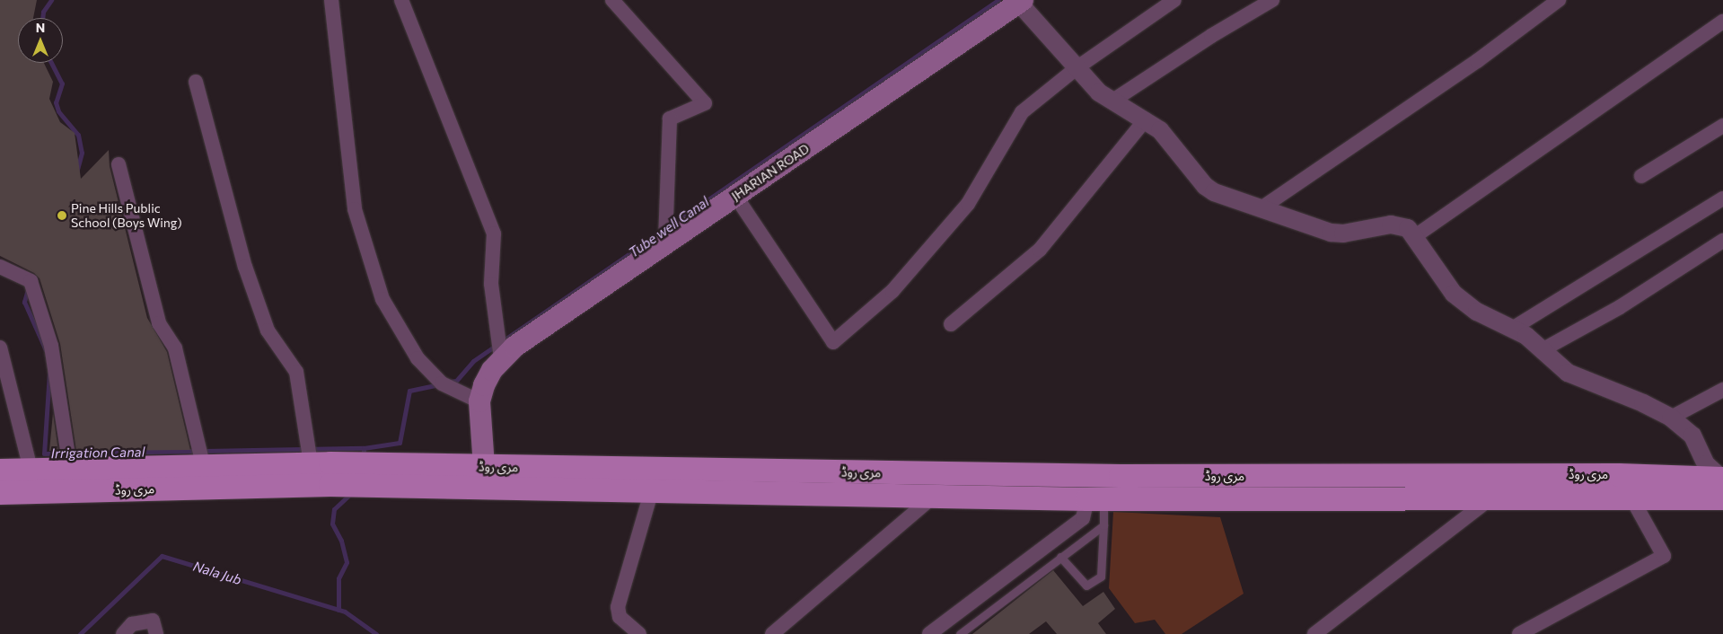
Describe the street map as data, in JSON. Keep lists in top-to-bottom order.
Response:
{
  "streets": {
    "main road": ["JHARIAN ROAD", "مری روڈ"]
  },
  "crossings": [
    ["JHARIAN ROAD", "مری روڈ"]
  ],
  "water": ["Tube well Canal", "Irrigation Canal", "Nala Jub"],
  "places": ["Pine Hills Public School (Boys Wing)"],
  "north": "top"
}
